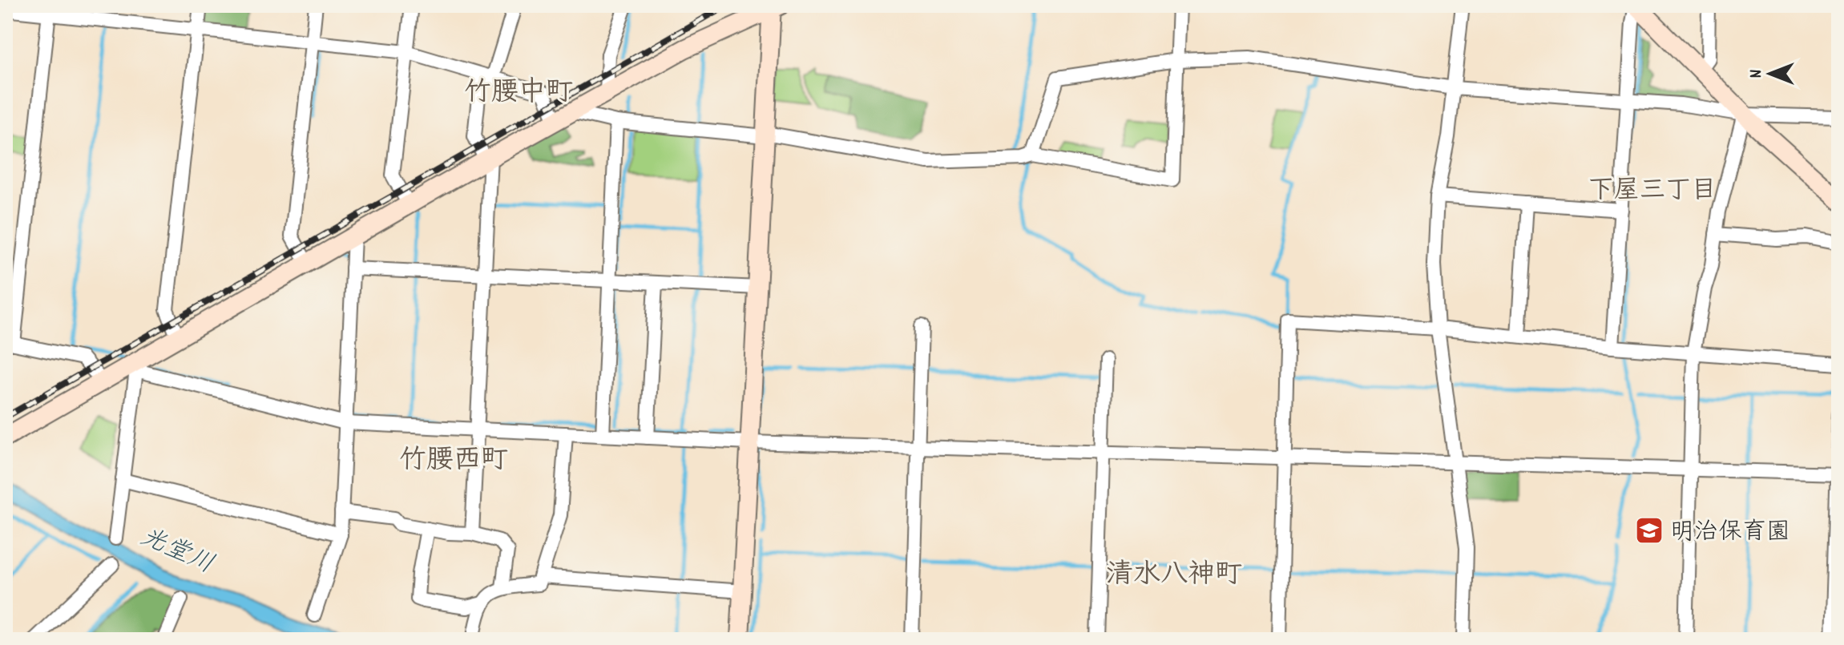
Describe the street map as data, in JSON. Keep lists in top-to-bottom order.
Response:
{
  "districts": [
    "竹腰中町",
    "下屋三丁目",
    "竹腰西町",
    "清水八神町"
  ],
  "water": ["光堂川"],
  "places": {
    "school or university": ["明治保育園"]
  },
  "north": "left"
}
